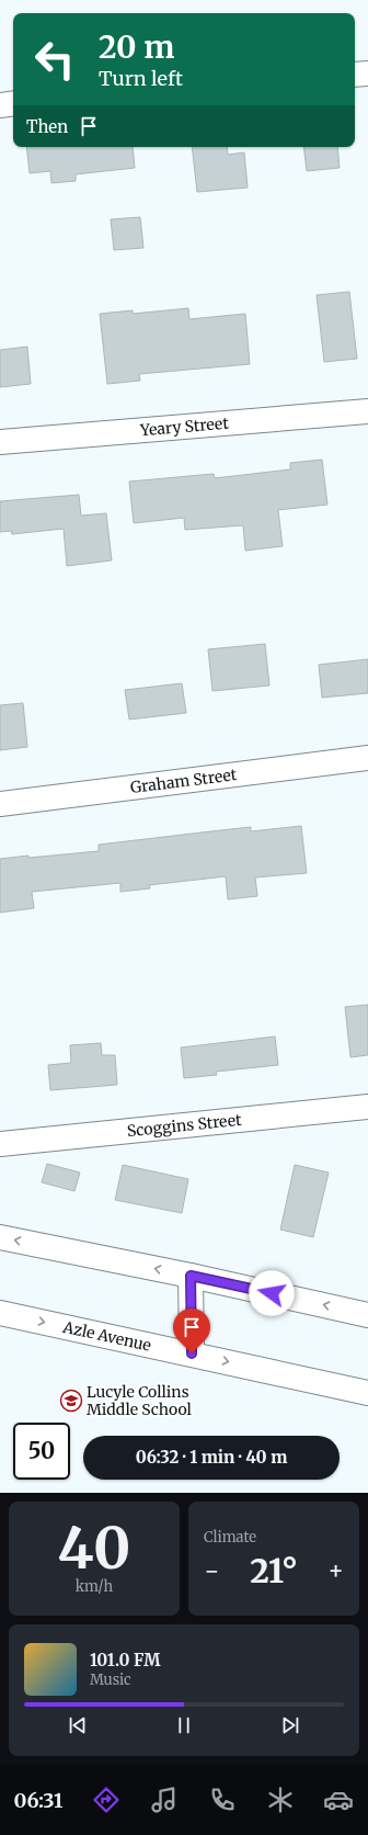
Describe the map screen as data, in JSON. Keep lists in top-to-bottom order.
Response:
{
  "streets": {
    "street": [
      "Yeary Street",
      "Graham Street",
      "Scoggins Street",
      "Azle Avenue"
    ]
  },
  "places": {
    "school or university": ["Lucyle Collins Middle School"]
  },
  "page": {
    "turn": ["20 m", "Turn left"],
    "then": "Then",
    "limit": "50",
    "trip": "06:32 · 1 min · 40 m",
    "tile": [
      ["40", "km/h"],
      "Climate"
    ],
    "heat": ["−", "21°", "+"],
    "song": ["101.0 FM", "Music"],
    "tabs": "06:31"
  }
}
